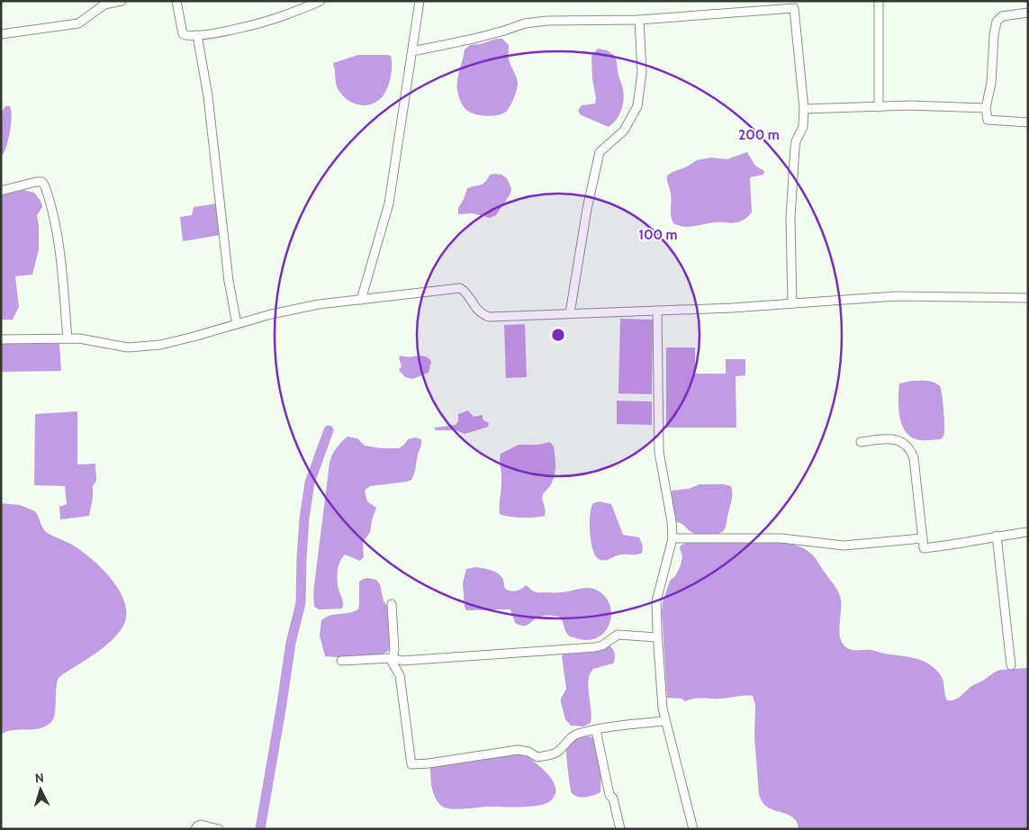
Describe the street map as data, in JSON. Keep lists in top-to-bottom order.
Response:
{
  "north": "top",
  "rings": ["200 m", "100 m"]
}
